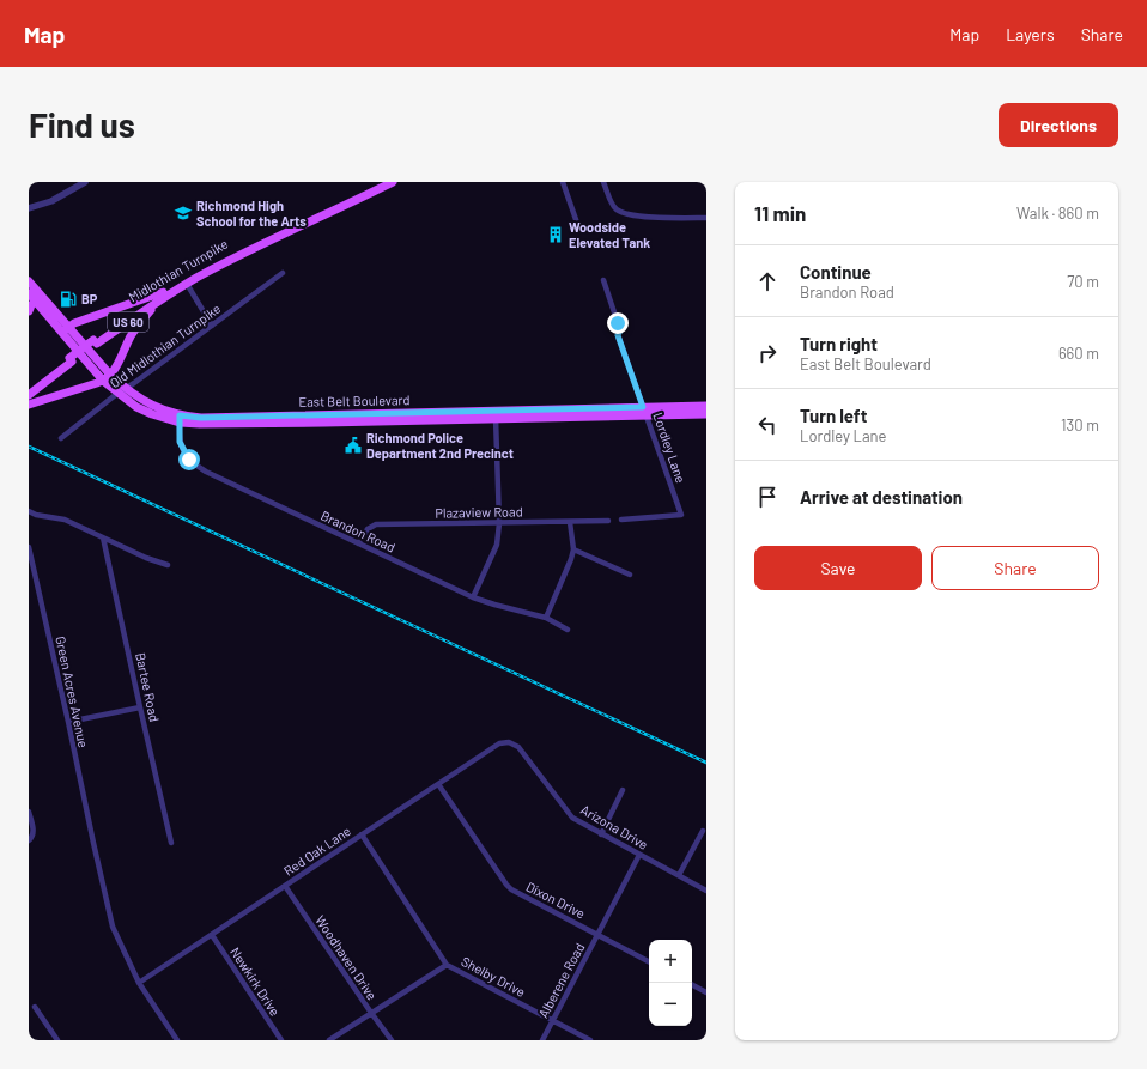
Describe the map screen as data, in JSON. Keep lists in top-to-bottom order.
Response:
{
  "streets": {
    "main road": ["Midlothian Turnpike", "US 60", "East Belt Boulevard"],
    "street": [
      "Old Midlothian Turnpike",
      "Lordley Lane",
      "Plazaview Road",
      "Brandon Road",
      "Bartee Road",
      "Green Acres Avenue",
      "Arizona Drive",
      "Red Oak Lane",
      "Dixon Drive",
      "Woodhaven Drive",
      "Shelby Drive",
      "Alberene Road",
      "Newkirk Drive"
    ]
  },
  "crossings": [
    ["Old Midlothian Turnpike", "East Belt Boulevard"],
    ["East Belt Boulevard", "Lordley Lane"],
    ["East Belt Boulevard", "Brandon Road"],
    ["Plazaview Road", "Brandon Road"],
    ["Green Acres Avenue", "Red Oak Lane"],
    ["Arizona Drive", "Red Oak Lane"],
    ["Arizona Drive", "Alberene Road"],
    ["Red Oak Lane", "Dixon Drive"],
    ["Red Oak Lane", "Woodhaven Drive"],
    ["Red Oak Lane", "Shelby Drive"],
    ["Red Oak Lane", "Newkirk Drive"],
    ["Dixon Drive", "Alberene Road"],
    ["Shelby Drive", "Alberene Road"]
  ],
  "places": {
    "school or university": ["Richmond High School for the Arts"],
    "building": ["Woodside Elevated Tank"],
    "fuel station": ["BP"],
    "public building": ["Richmond Police Department 2nd Precinct"]
  },
  "page": {
    "header": "Map",
    "nav": ["Map", "Layers", "Share"],
    "buttons": [
      "Directions",
      ["Save", "Share"]
    ],
    "title": "Find us",
    "heading": ["11 min", "Walk · 860 m"],
    "list": [
      ["Continue", "Brandon Road", "70 m"],
      ["Turn right", "East Belt Boulevard", "660 m"],
      ["Turn left", "Lordley Lane", "130 m"],
      "Arrive at destination"
    ],
    "map_buttons": ["+", "−"]
  }
}
